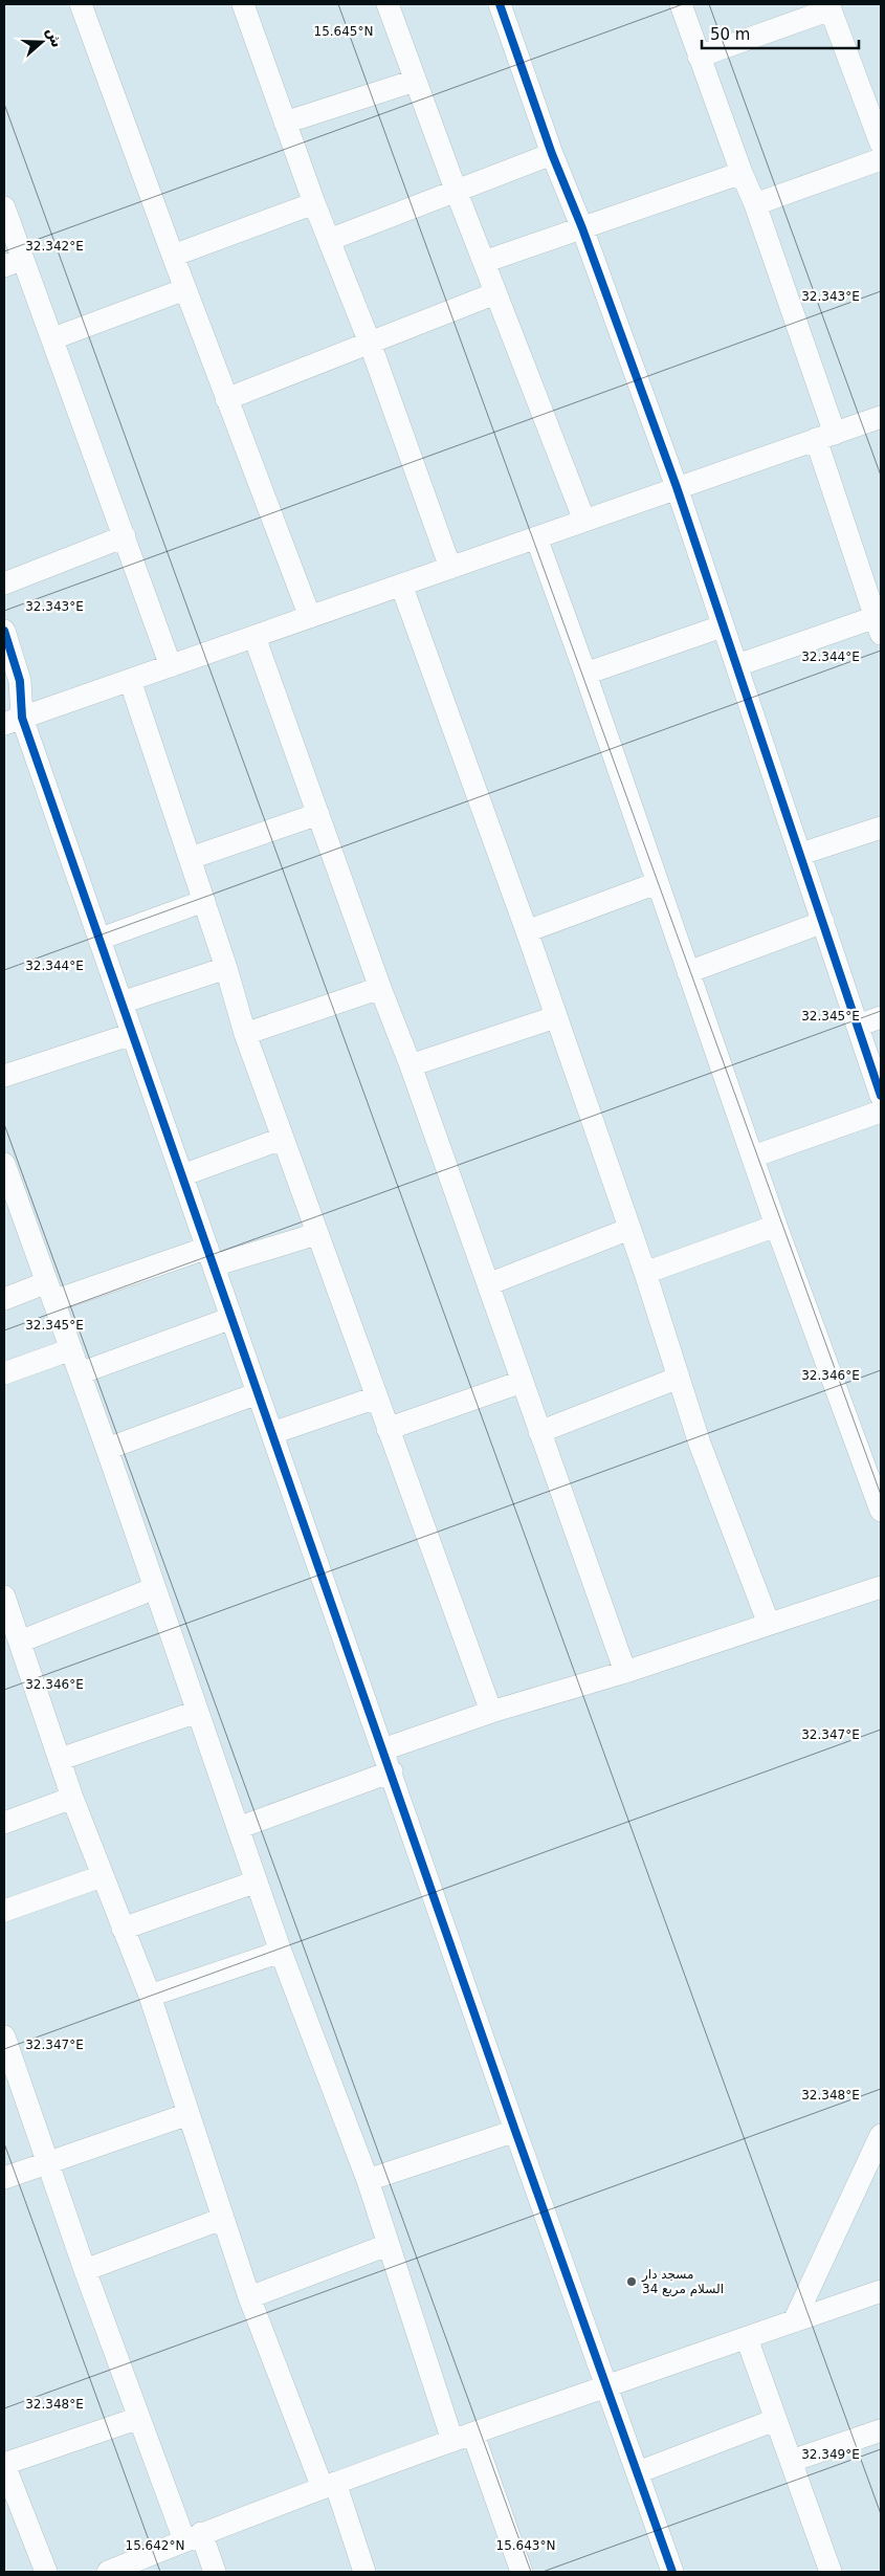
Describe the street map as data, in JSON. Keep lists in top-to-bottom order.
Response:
{
  "places": ["مسجد دار السلام مربع 34"],
  "scale_bar": "50 m",
  "north": "right",
  "coordinates": [
    "15.645°N",
    "32.342°E",
    "32.343°E",
    "32.344°E",
    "32.345°E",
    "32.346°E",
    "32.347°E",
    "32.348°E",
    "32.349°E",
    "15.642°N",
    "15.643°N"
  ]
}
